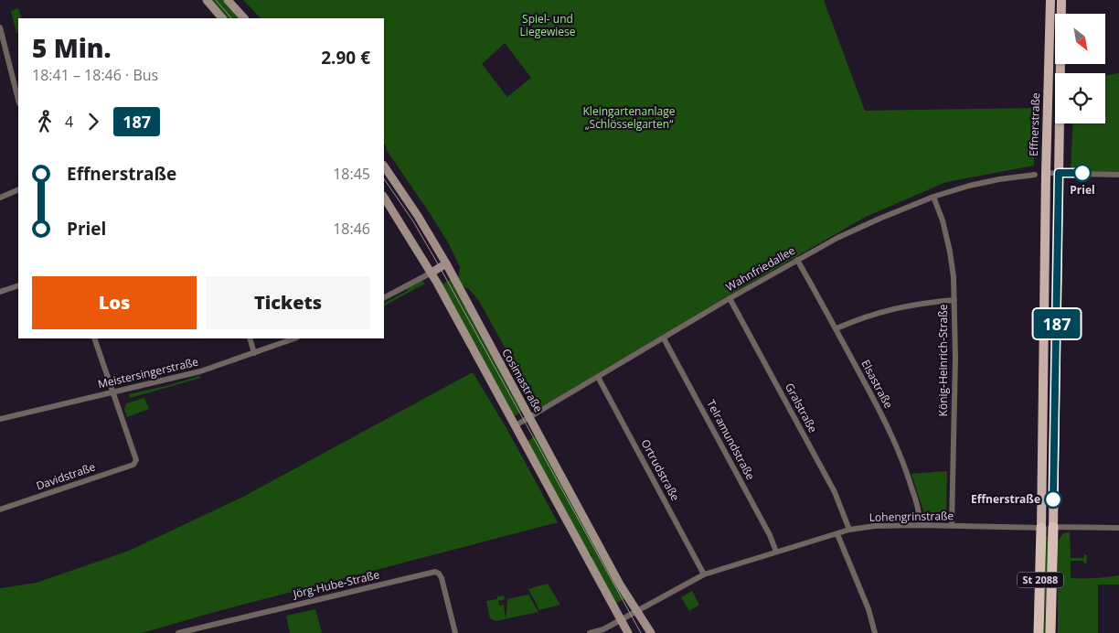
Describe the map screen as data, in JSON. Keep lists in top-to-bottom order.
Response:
{
  "streets": {
    "highway": ["Effnerstraße", "St 2088"],
    "main road": ["Cosimastraße"],
    "street": [
      "Wahnfriedallee",
      "König-Heinrich-Straße",
      "Meistersingerstraße",
      "Elsastraße",
      "Gralstraße",
      "Telramundstraße",
      "Ortrudstraße",
      "Davidstraße",
      "Lohengrinstraße",
      "Jörg-Hube-Straße"
    ]
  },
  "crossings": [
    ["Effnerstraße", "Lohengrinstraße"],
    ["Wahnfriedallee", "König-Heinrich-Straße"],
    ["Wahnfriedallee", "Cosimastraße"],
    ["Wahnfriedallee", "Elsastraße"],
    ["Wahnfriedallee", "Gralstraße"],
    ["Wahnfriedallee", "Telramundstraße"],
    ["Wahnfriedallee", "Ortrudstraße"],
    ["König-Heinrich-Straße", "Lohengrinstraße"],
    ["Meistersingerstraße", "Davidstraße"],
    ["Cosimastraße", "Lohengrinstraße"],
    ["Elsastraße", "Lohengrinstraße"],
    ["Gralstraße", "Lohengrinstraße"],
    ["Telramundstraße", "Lohengrinstraße"],
    ["Ortrudstraße", "Lohengrinstraße"],
    ["Lohengrinstraße", "St 2088"]
  ],
  "parks": ["Spiel- und Liegewiese", "Kleingartenanlage „Schlösselgarten“"],
  "places": ["Priel", "Effnerstraße"],
  "lines": ["bus line 187"],
  "north": "bottom right",
  "page": {
    "on_map": "187",
    "heading": ["5 Min.", "18:41 – 18:46 · Bus", "2.90 €"],
    "legs": ["4", "187"],
    "list": [
      {
        "name": "Effnerstraße",
        "value": "18:45"
      },
      {
        "name": "Priel",
        "value": "18:46"
      }
    ],
    "buttons": ["Los", "Tickets"]
  }
}
